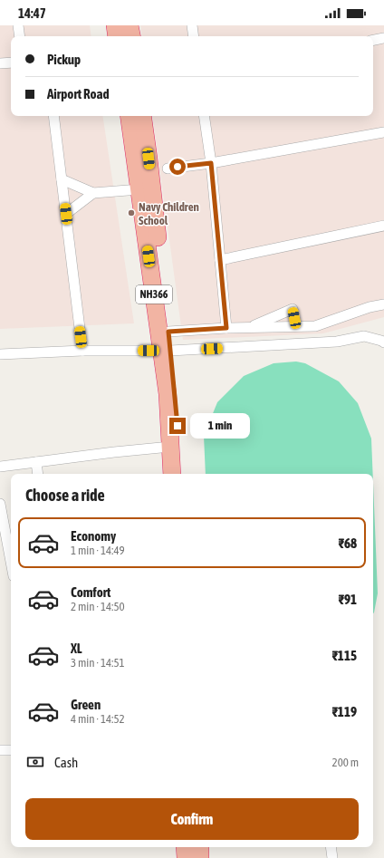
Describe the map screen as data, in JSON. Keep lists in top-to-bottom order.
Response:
{
  "streets": {
    "highway": ["NH366"]
  },
  "places": ["Navy Children School"],
  "page": {
    "status": "14:47",
    "banner": ["Pickup", "Airport Road"],
    "bubble": "1 min",
    "heading": "Choose a ride",
    "list": [
      {
        "name": "Economy",
        "note": "1 min · 14:49",
        "value": "₹68"
      },
      {
        "name": "Comfort",
        "note": "2 min · 14:50",
        "value": "₹91"
      },
      {
        "name": "XL",
        "note": "3 min · 14:51",
        "value": "₹115"
      },
      {
        "name": "Green",
        "note": "4 min · 14:52",
        "value": "₹119"
      }
    ],
    "pay": ["Cash", "200 m"],
    "buttons": "Confirm"
  }
}
